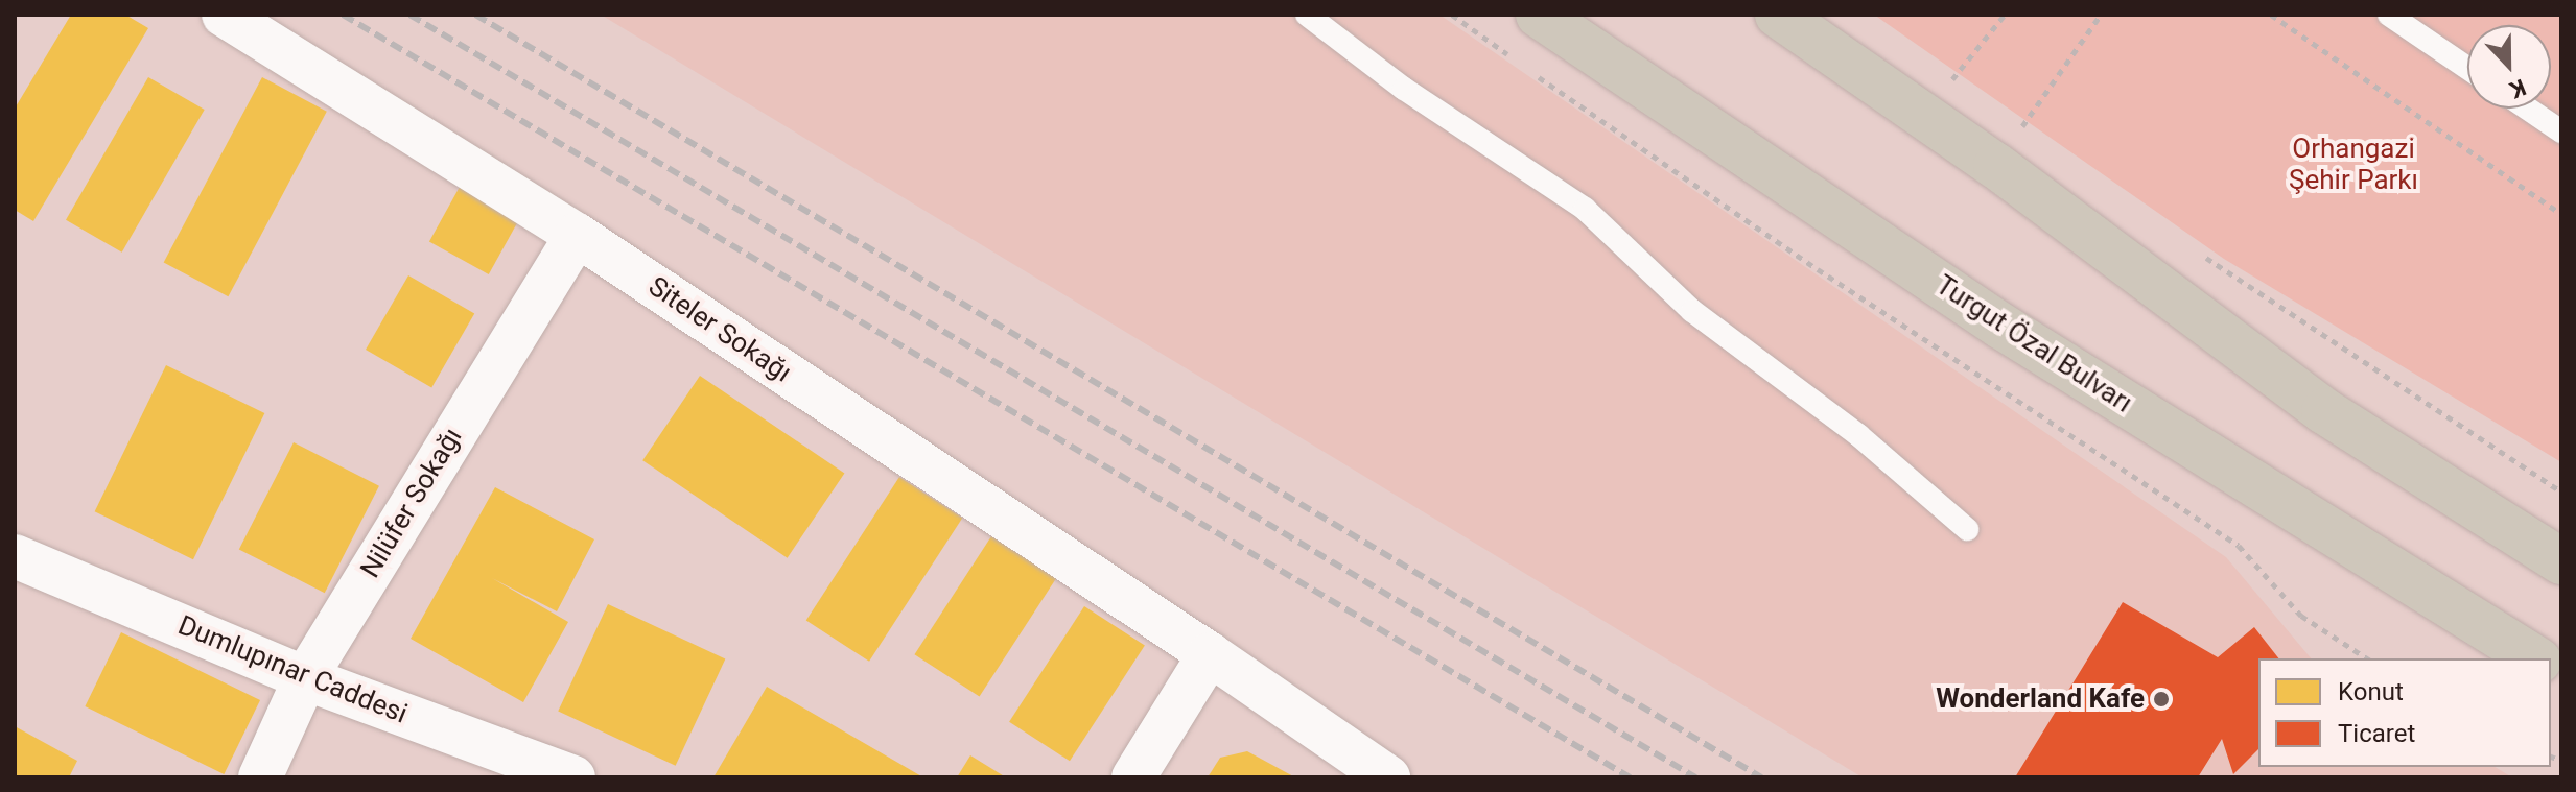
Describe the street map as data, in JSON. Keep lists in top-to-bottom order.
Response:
{
  "streets": {
    "highway": ["Turgut Özal Bulvarı"],
    "street": ["Siteler Sokağı", "Nilüfer Sokağı", "Dumlupınar Caddesi"]
  },
  "crossings": [
    ["Siteler Sokağı", "Nilüfer Sokağı"],
    ["Nilüfer Sokağı", "Dumlupınar Caddesi"]
  ],
  "parks": ["Orhangazi Şehir Parkı"],
  "places": ["Wonderland Kafe"],
  "legend": ["Konut", "Ticaret"],
  "north": "bottom"
}
